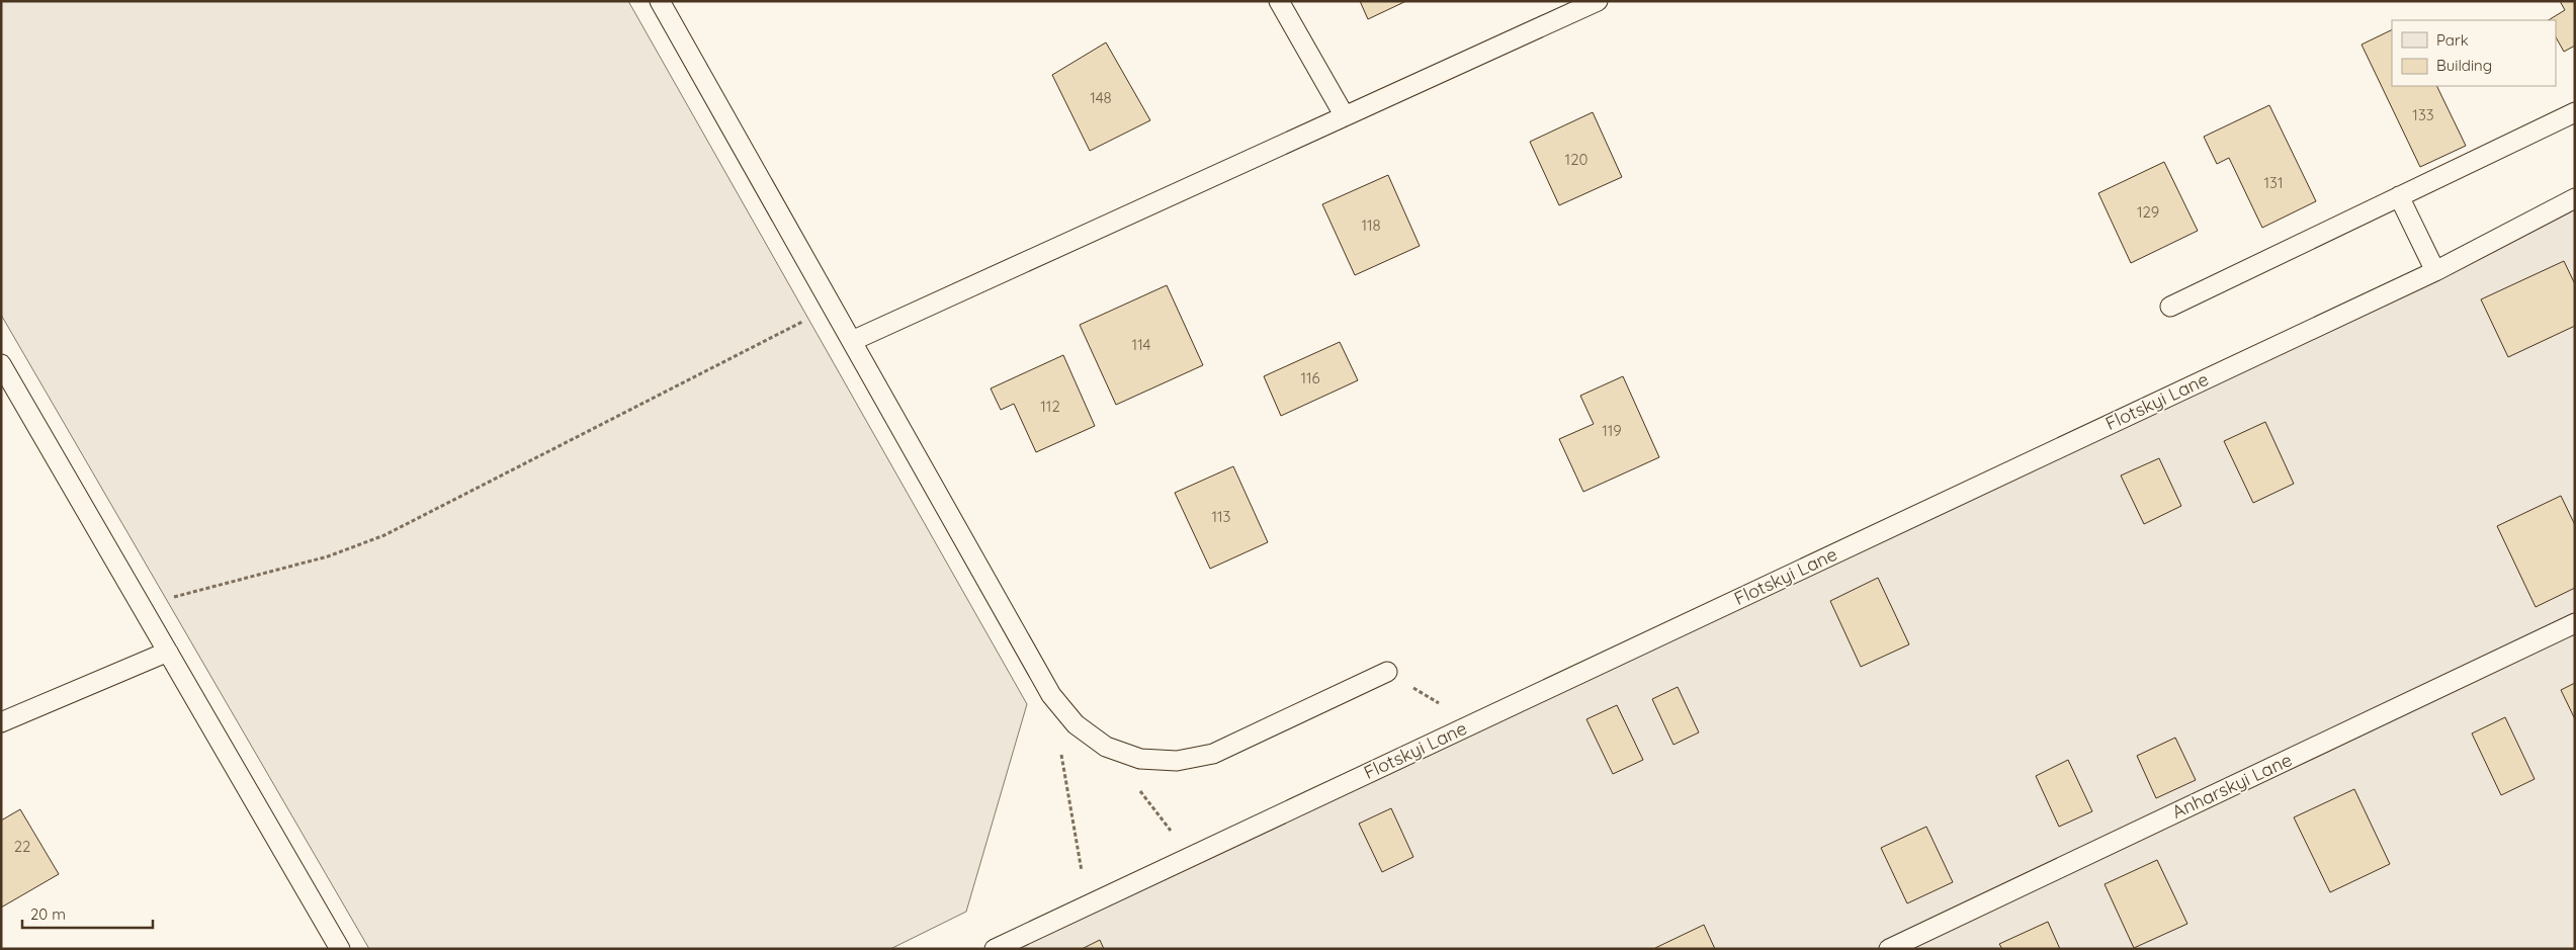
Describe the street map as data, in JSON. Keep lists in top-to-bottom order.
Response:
{
  "streets": {
    "lane": ["Flotskyi Lane", "Anharskyi Lane"]
  },
  "house_numbers": [
    "148",
    "133",
    "120",
    "131",
    "129",
    "118",
    "114",
    "116",
    "112",
    "119",
    "113",
    "22"
  ],
  "legend": ["Park", "Building"],
  "scale_bar": "20 m"
}
